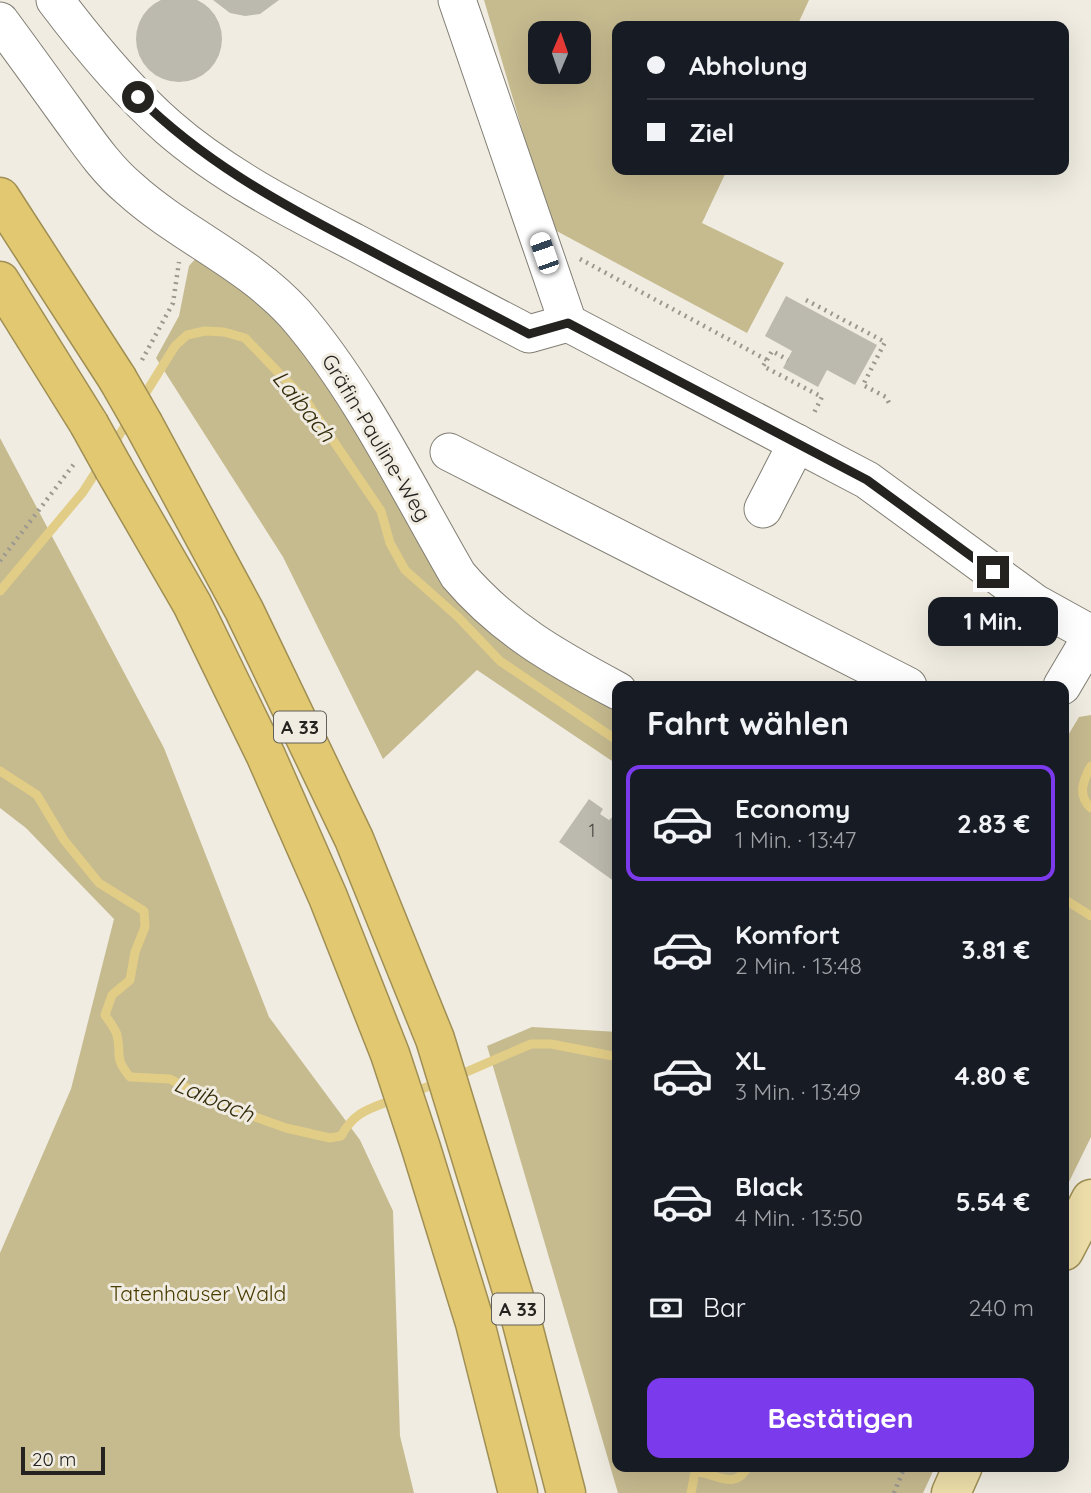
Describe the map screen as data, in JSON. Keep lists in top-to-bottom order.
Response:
{
  "streets": {
    "highway": ["A 33"],
    "street": ["Gräfin-Pauline-Weg"]
  },
  "water": ["Laibach"],
  "parks": ["Tatenhauser Wald"],
  "house_numbers": ["1"],
  "scale_bar": "20 m",
  "north": "top",
  "page": {
    "banner": ["Abholung", "Ziel"],
    "bubble": "1 Min.",
    "heading": "Fahrt wählen",
    "list": [
      {
        "name": "Economy",
        "note": "1 Min. · 13:47",
        "value": "2.83 €"
      },
      {
        "name": "Komfort",
        "note": "2 Min. · 13:48",
        "value": "3.81 €"
      },
      {
        "name": "XL",
        "note": "3 Min. · 13:49",
        "value": "4.80 €"
      },
      {
        "name": "Black",
        "note": "4 Min. · 13:50",
        "value": "5.54 €"
      }
    ],
    "pay": ["Bar", "240 m"],
    "buttons": "Bestätigen",
    "scale": "20 m"
  }
}
